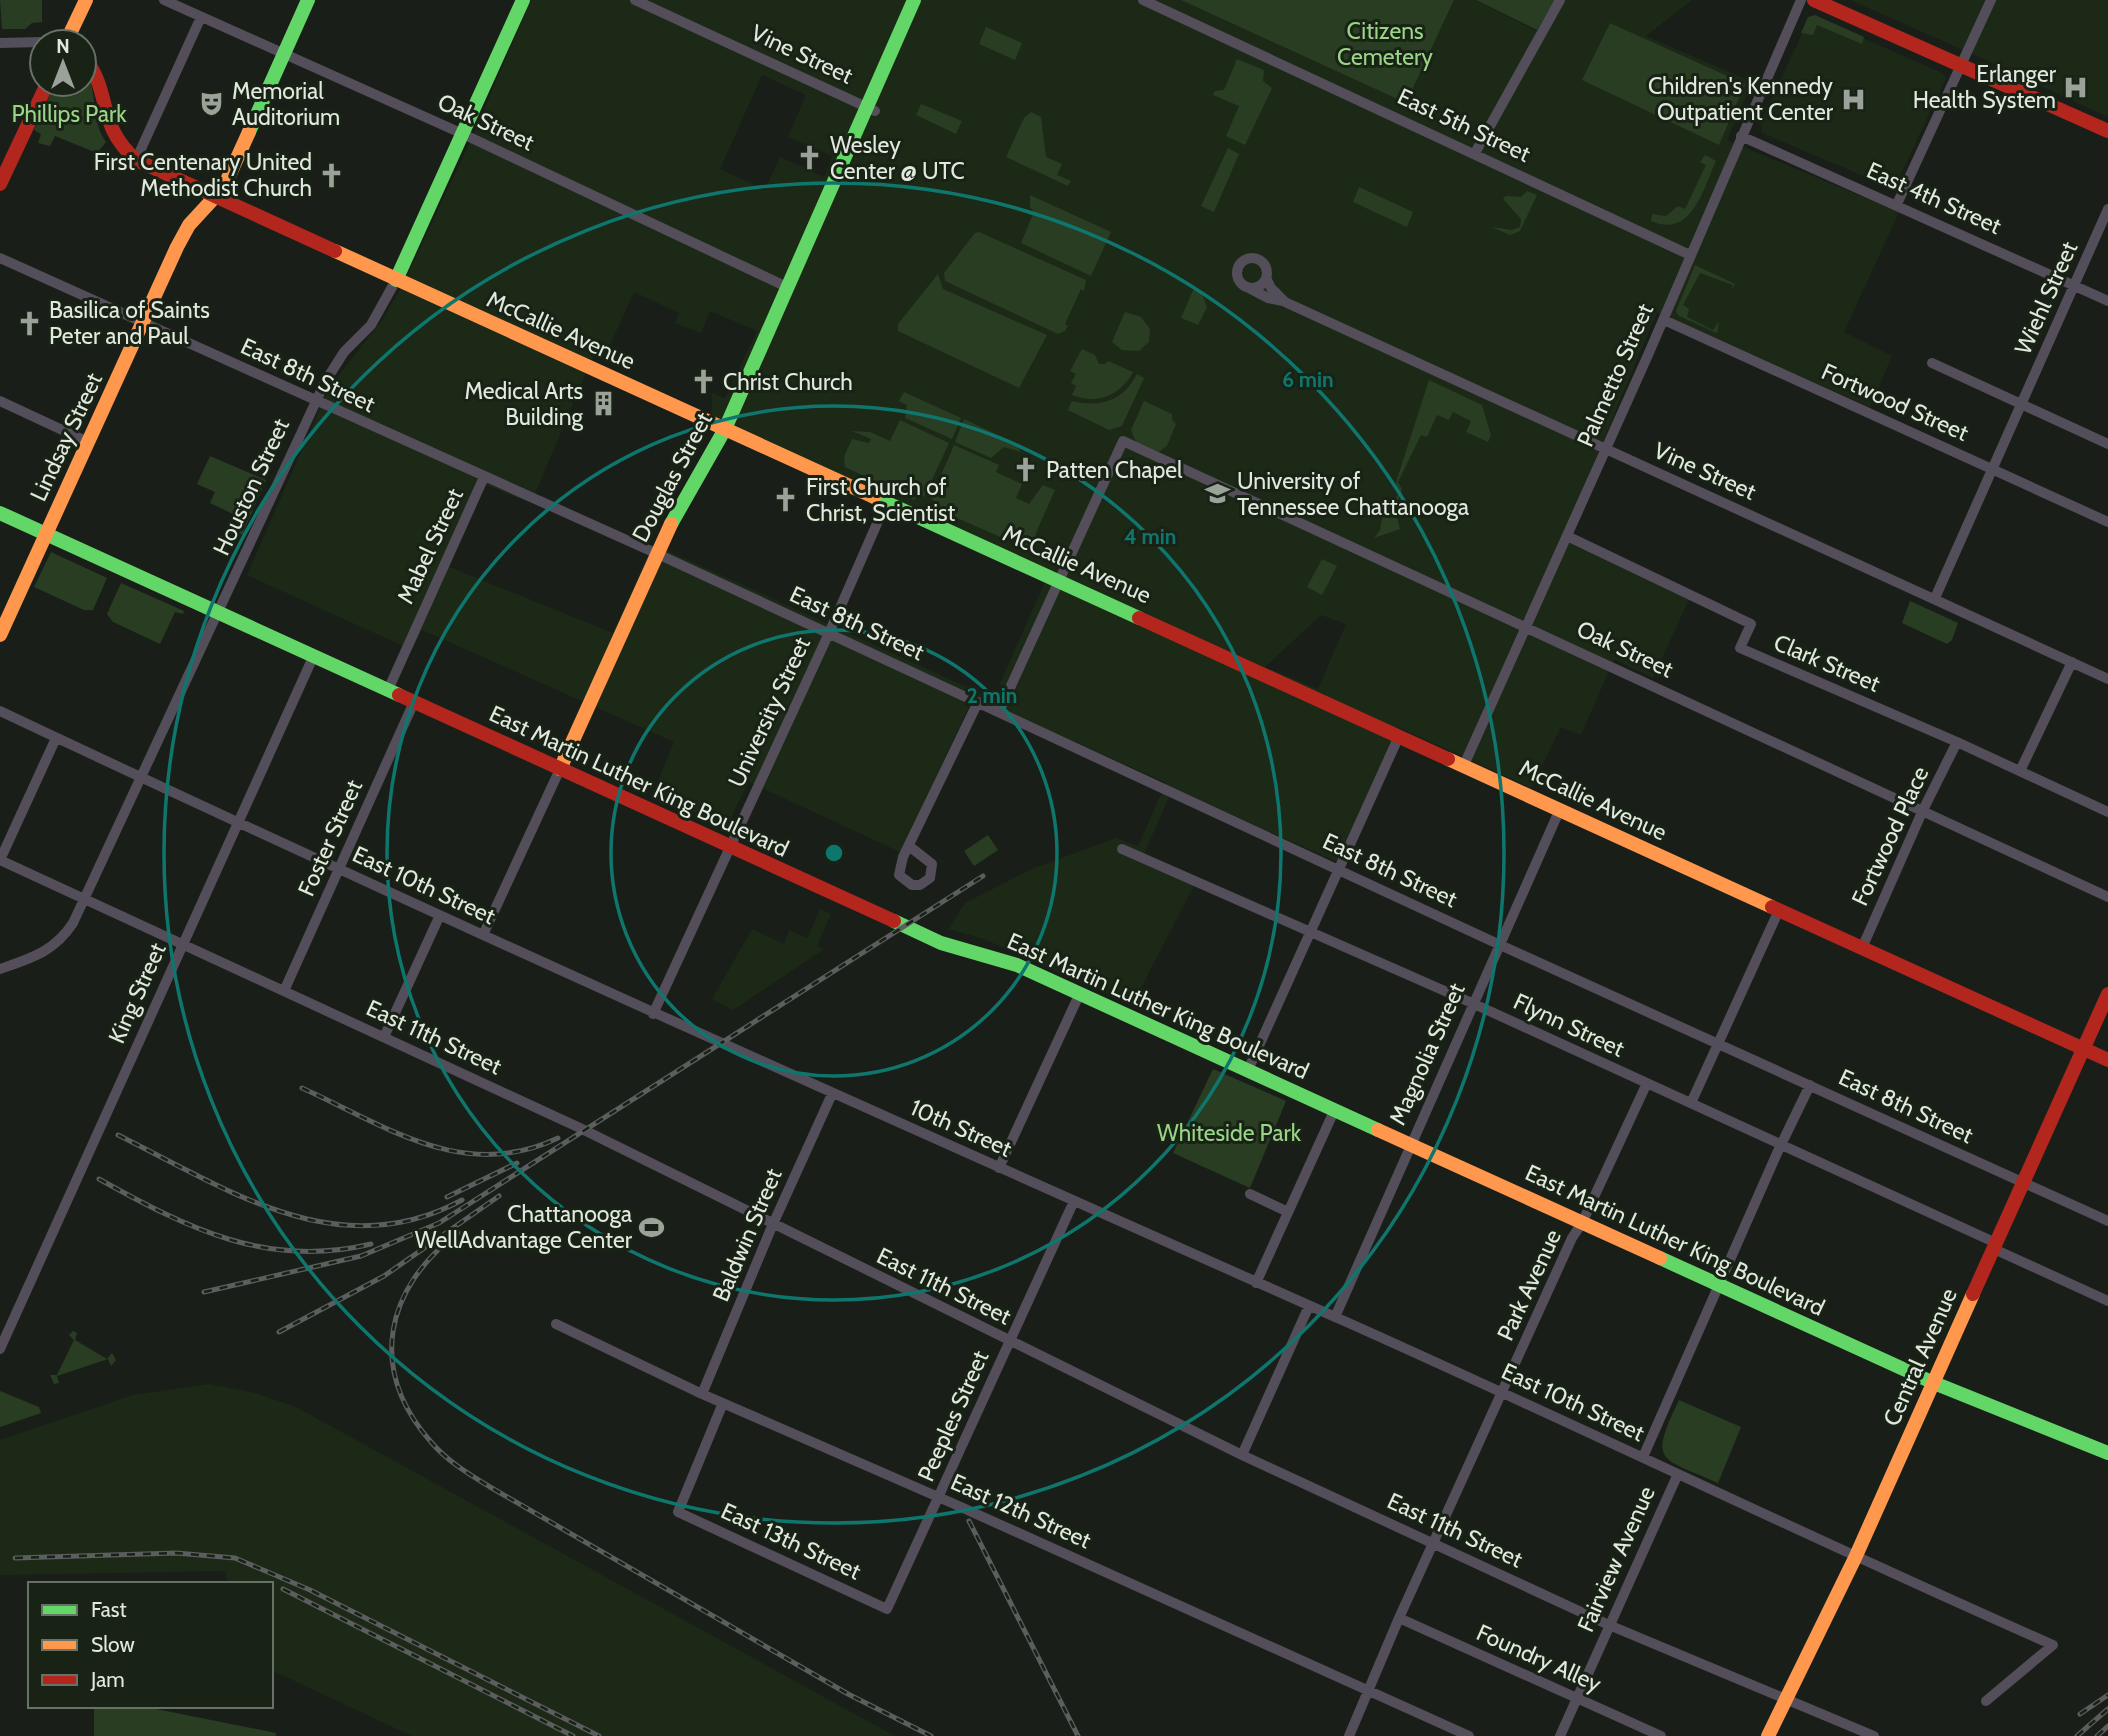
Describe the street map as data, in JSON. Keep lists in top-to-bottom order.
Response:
{
  "streets": {
    "main road": [
      "McCallie Avenue",
      "Lindsay Street",
      "Douglas Street",
      "Houston Street",
      "East Martin Luther King Boulevard",
      "Central Avenue"
    ],
    "street": [
      "Vine Street",
      "Oak Street",
      "East 5th Street",
      "East 4th Street",
      "Wiehl Street",
      "East 8th Street",
      "Palmetto Street",
      "Fortwood Street",
      "Mabel Street",
      "Clark Street",
      "University Street",
      "Fortwood Place",
      "Foster Street",
      "East 10th Street",
      "King Street",
      "Flynn Street",
      "East 11th Street",
      "Magnolia Street",
      "10th Street",
      "Baldwin Street",
      "Park Avenue",
      "Peeples Street",
      "East 12th Street",
      "East 13th Street",
      "Fairview Avenue",
      "Foundry Alley"
    ]
  },
  "crossings": [
    ["Vine Street", "Palmetto Street"],
    ["Vine Street", "Douglas Street"],
    ["Oak Street", "McCallie Avenue"],
    ["Oak Street", "Palmetto Street"],
    ["Oak Street", "Lindsay Street"],
    ["Oak Street", "Douglas Street"],
    ["Oak Street", "Houston Street"],
    ["Oak Street", "Fortwood Place"],
    ["East 5th Street", "Palmetto Street"],
    ["East 4th Street", "Wiehl Street"],
    ["East 4th Street", "Palmetto Street"],
    ["McCallie Avenue", "Palmetto Street"],
    ["McCallie Avenue", "Lindsay Street"],
    ["McCallie Avenue", "Douglas Street"],
    ["McCallie Avenue", "Houston Street"],
    ["McCallie Avenue", "University Street"],
    ["McCallie Avenue", "Fortwood Place"],
    ["McCallie Avenue", "Magnolia Street"],
    ["McCallie Avenue", "Central Avenue"],
    ["East 8th Street", "Lindsay Street"],
    ["East 8th Street", "Douglas Street"],
    ["East 8th Street", "Houston Street"],
    ["East 8th Street", "Mabel Street"],
    ["East 8th Street", "University Street"],
    ["East 8th Street", "Magnolia Street"],
    ["East 8th Street", "Central Avenue"],
    ["East 8th Street", "Fairview Avenue"],
    ["Palmetto Street", "Fortwood Street"],
    ["Palmetto Street", "Clark Street"],
    ["Lindsay Street", "East Martin Luther King Boulevard"],
    ["Douglas Street", "Mabel Street"],
    ["Douglas Street", "East Martin Luther King Boulevard"],
    ["Douglas Street", "East 10th Street"],
    ["Houston Street", "East Martin Luther King Boulevard"],
    ["Houston Street", "East 10th Street"],
    ["Houston Street", "East 11th Street"],
    ["Mabel Street", "East Martin Luther King Boulevard"],
    ["Clark Street", "Fortwood Place"],
    ["University Street", "East Martin Luther King Boulevard"],
    ["University Street", "East 10th Street"],
    ["East Martin Luther King Boulevard", "Foster Street"],
    ["East Martin Luther King Boulevard", "King Street"],
    ["East Martin Luther King Boulevard", "Magnolia Street"],
    ["East Martin Luther King Boulevard", "Park Avenue"],
    ["East Martin Luther King Boulevard", "Central Avenue"],
    ["East Martin Luther King Boulevard", "Fairview Avenue"],
    ["Foster Street", "East 10th Street"],
    ["Foster Street", "East 11th Street"],
    ["East 10th Street", "King Street"],
    ["East 10th Street", "Magnolia Street"],
    ["East 10th Street", "10th Street"],
    ["East 10th Street", "Baldwin Street"],
    ["East 10th Street", "Park Avenue"],
    ["East 10th Street", "Central Avenue"],
    ["East 10th Street", "Peeples Street"],
    ["East 10th Street", "Fairview Avenue"],
    ["King Street", "East 11th Street"],
    ["Flynn Street", "Magnolia Street"],
    ["Flynn Street", "Park Avenue"],
    ["Flynn Street", "Central Avenue"],
    ["Flynn Street", "Fairview Avenue"],
    ["East 11th Street", "Baldwin Street"],
    ["East 11th Street", "Park Avenue"],
    ["East 11th Street", "Central Avenue"],
    ["East 11th Street", "Peeples Street"],
    ["East 11th Street", "Fairview Avenue"],
    ["10th Street", "Baldwin Street"],
    ["10th Street", "Peeples Street"],
    ["Baldwin Street", "East 12th Street"],
    ["Park Avenue", "East 12th Street"],
    ["Park Avenue", "Foundry Alley"],
    ["Peeples Street", "East 12th Street"],
    ["Peeples Street", "East 13th Street"],
    ["East 12th Street", "East 13th Street"],
    ["Fairview Avenue", "Foundry Alley"]
  ],
  "parks": ["Citizens Cemetery", "Phillips Park", "Whiteside Park"],
  "places": {
    "hospital": ["Erlanger Health System", "Children's Kennedy Outpatient Center"],
    "theatre": ["Memorial Auditorium"],
    "church": [
      "Wesley Center @ UTC",
      "First Centenary United Methodist Church",
      "Basilica of Saints Peter and Paul",
      "Christ Church",
      "Patten Chapel",
      "First Church of Christ, Scientist"
    ],
    "building": ["Medical Arts Building"],
    "school or university": ["University of Tennessee Chattanooga"],
    "sports": ["Chattanooga WellAdvantage Center"]
  },
  "legend": ["Fast", "Slow", "Jam"],
  "north": "top",
  "rings": ["6 min", "4 min", "2 min"]
}
